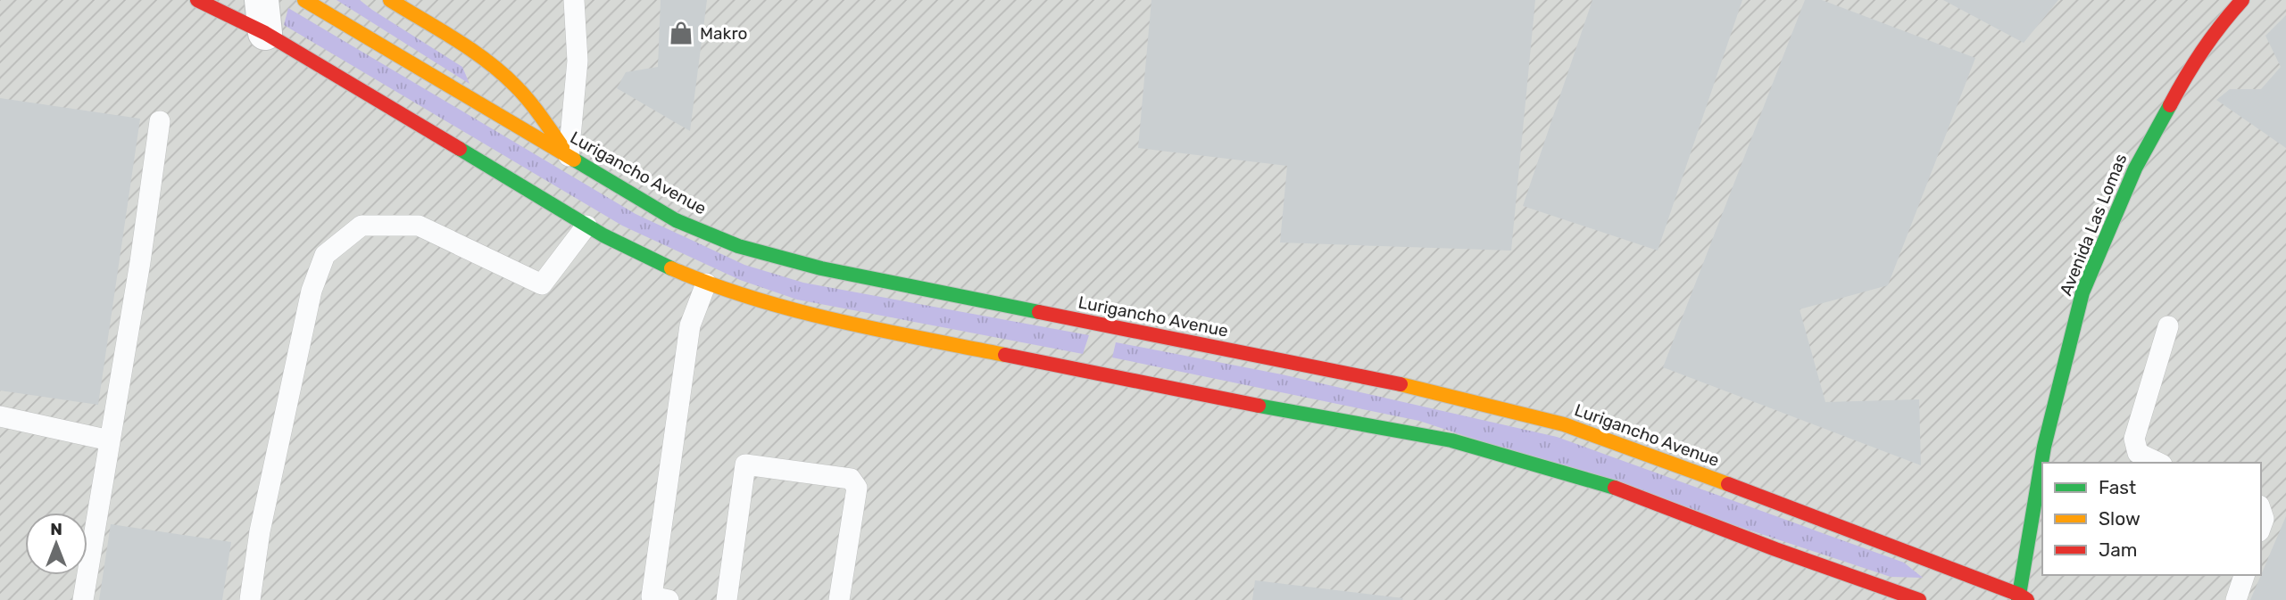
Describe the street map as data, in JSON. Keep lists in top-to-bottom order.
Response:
{
  "streets": {
    "main road": ["Lurigancho Avenue", "Avenida Las Lomas"]
  },
  "crossings": [
    ["Lurigancho Avenue", "Avenida Las Lomas"]
  ],
  "places": {
    "shop": ["Makro"]
  },
  "legend": ["Fast", "Slow", "Jam"],
  "north": "top"
}
